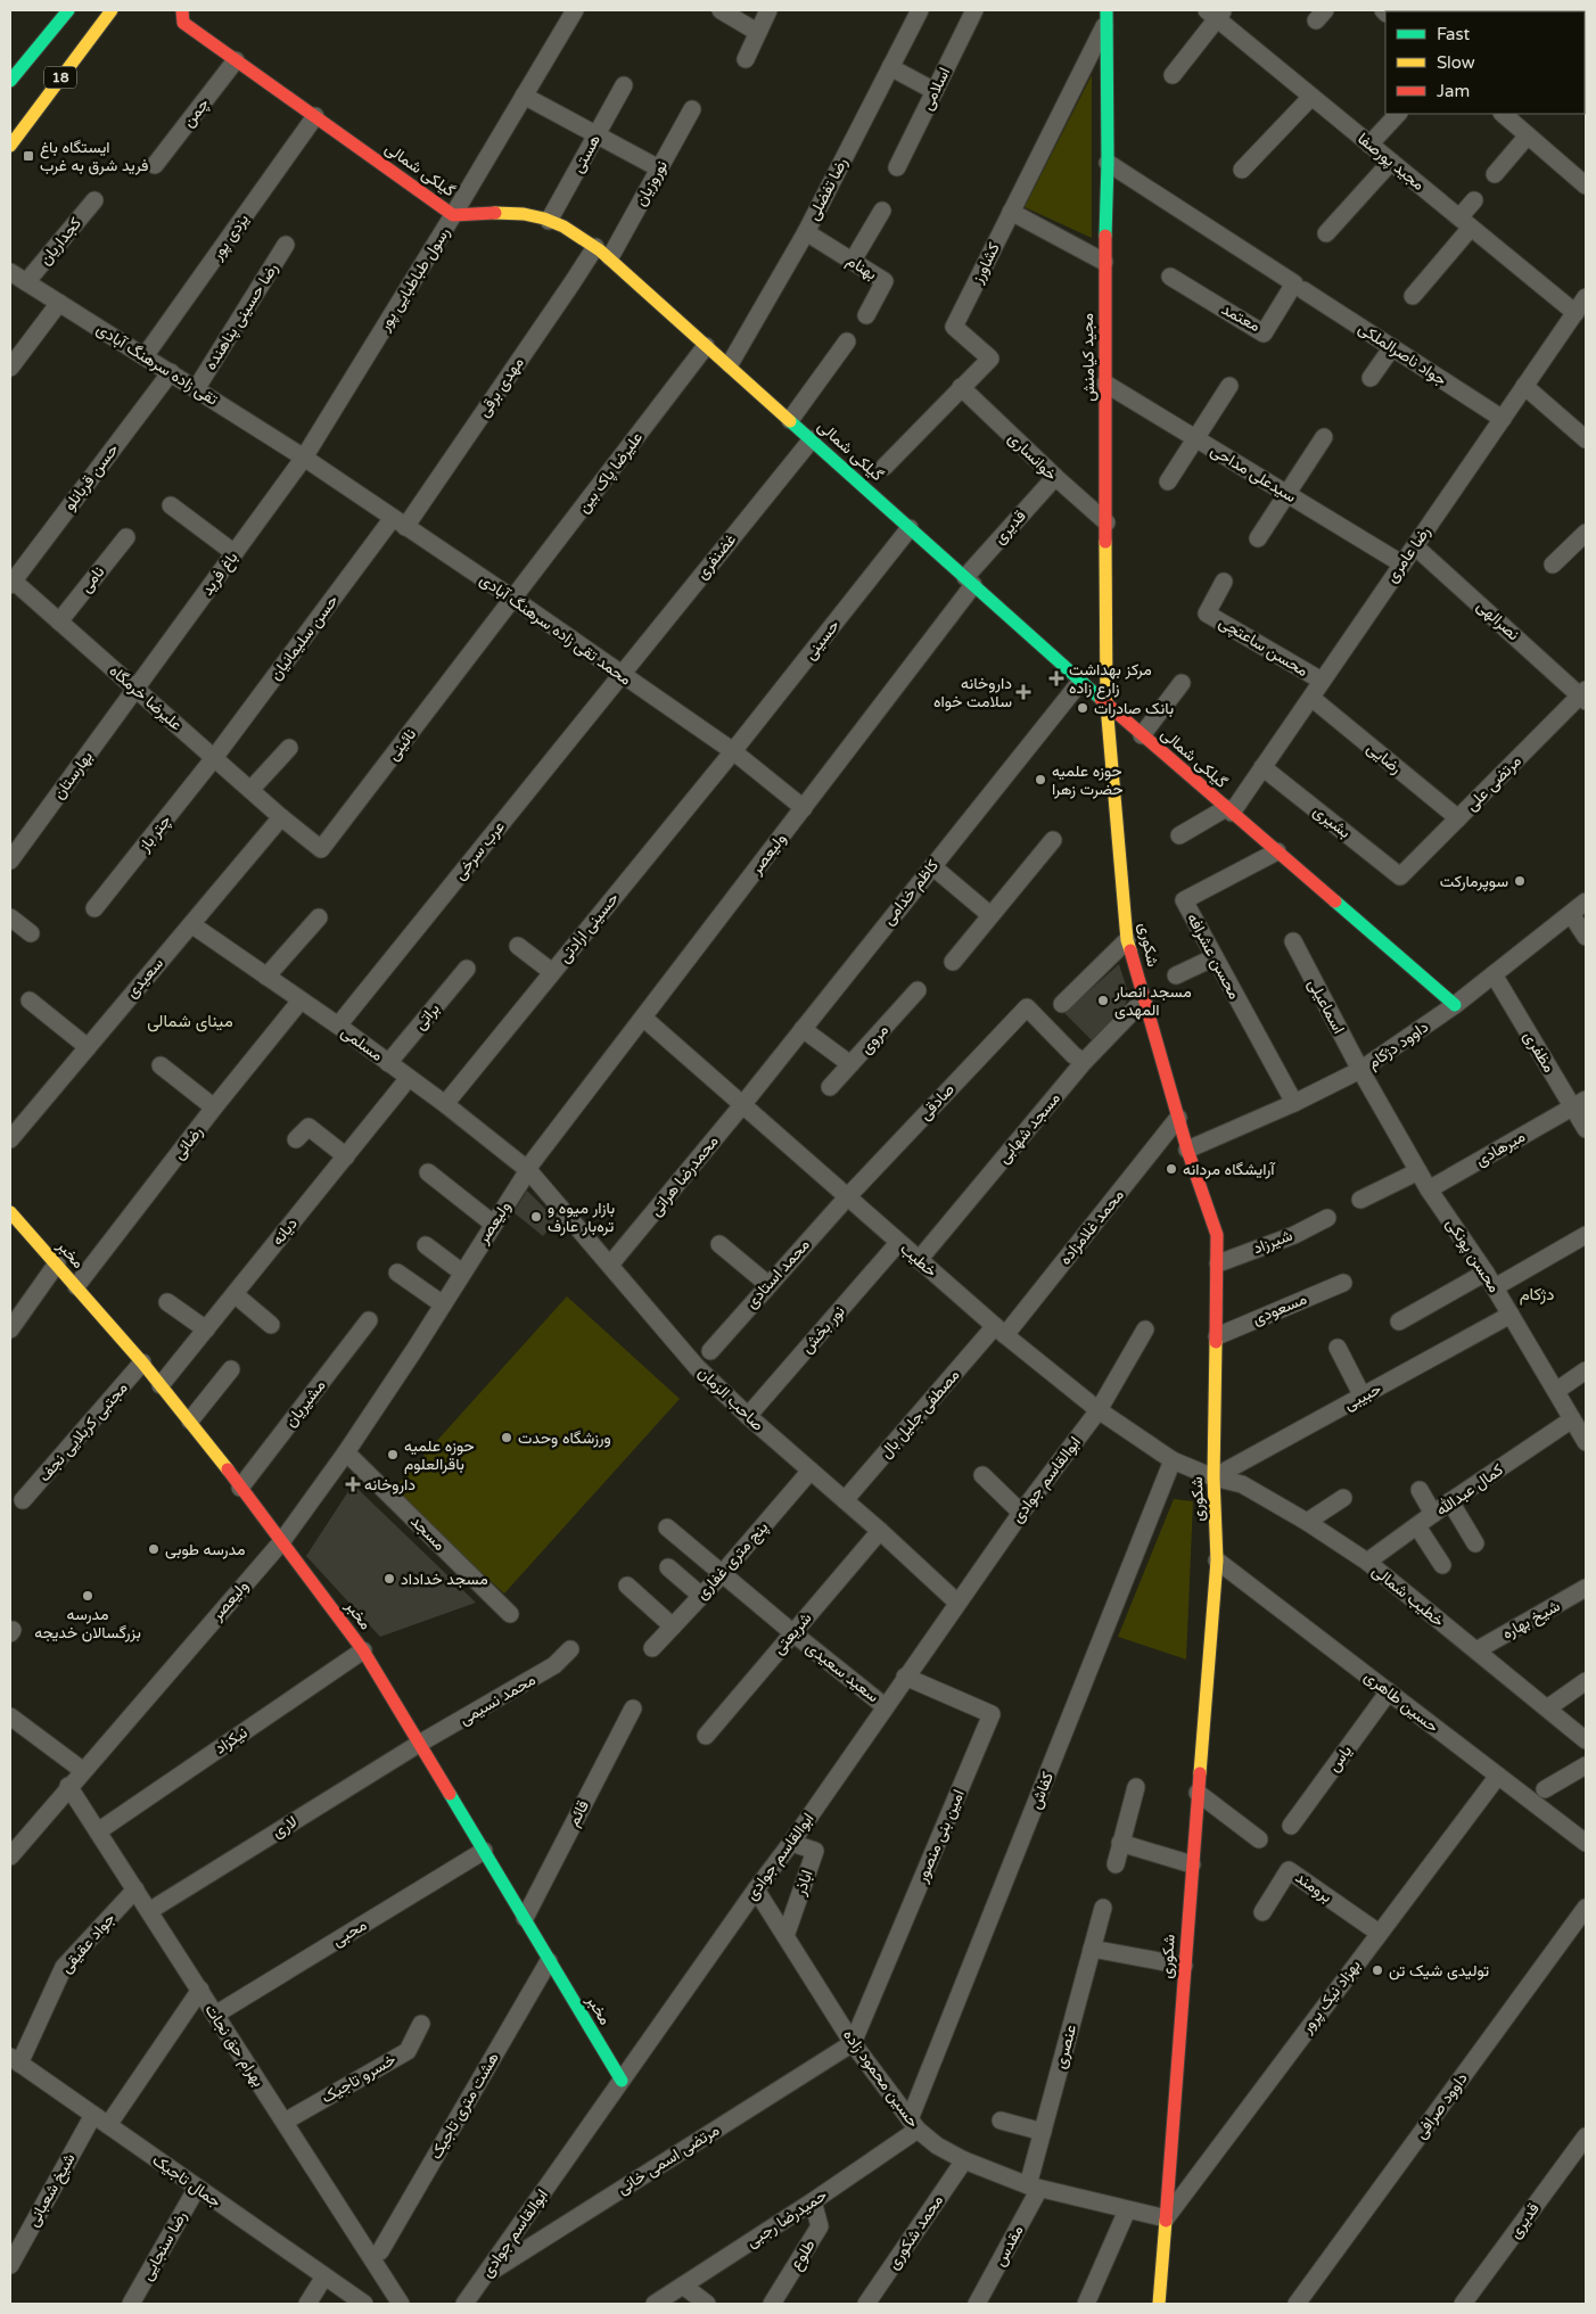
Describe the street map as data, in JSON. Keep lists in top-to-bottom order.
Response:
{
  "streets": {
    "main road": [
      "18",
      "گيلکی شمالی",
      "مجید کیامنش",
      "شکوری",
      "مخبر"
    ],
    "street": [
      "اسلامی",
      "چمن",
      "هستی",
      "مجید پورصفا",
      "نوروزیان",
      "رضا تفضلی",
      "یزدی پور",
      "کجداریان",
      "کشاورز",
      "بهنام",
      "رسول طباطبایی پور",
      "رضا حسینی پناهنده",
      "معتمد",
      "جواد ناصرالملکی",
      "تقی زاده سرهنگ آبادی",
      "مهدی برقی",
      "خوانساری",
      "علیرضا پاک بین",
      "سیدعلی مداحی",
      "حسن قربانلو",
      "قدیری",
      "رضا عامری",
      "غضنفری",
      "باغ فرید",
      "نامی",
      "نصرالهی",
      "محمد تقی زاده سرهنگ آبادی",
      "حسن سلیمانیان",
      "حسینی",
      "محسن ساعتچی",
      "علیرضا خرمگاه",
      "نائینی",
      "رضایی",
      "بهارستان",
      "مرتضی علی",
      "بشیری",
      "چتر باز",
      "عرب سرخی",
      "ولیعصر",
      "کاظم خدامی",
      "حسینی ارادتی",
      "محسن عشرافه",
      "سعیدی",
      "اسماعیلی",
      "براتی",
      "مروی",
      "مسلمی",
      "داوود دژکام",
      "مظفری",
      "صادقی",
      "مسجد شهابی",
      "رضائی",
      "میرهادی",
      "محمدرضا هراتی",
      "محمد غلامزاده",
      "دیانه",
      "شیرزاد",
      "محسن پونکی",
      "خطیب",
      "محمد استادی",
      "مسعودی",
      "نور بخش",
      "حبیبی",
      "صاحب الزمان",
      "مشیریان",
      "مصطفی جلیل بال",
      "مجتبی کربلایی نجف",
      "ابوالقاسم جوادی",
      "کمال عبدالله",
      "مسجد",
      "پنج متری غفاری",
      "خطیب شمالی",
      "شیخ بهاره",
      "شریعتی",
      "سعید سعیدی",
      "محمد نسیمی",
      "حسین طاهری",
      "نیکزاد",
      "یاس",
      "کفاش",
      "قائم",
      "لاری",
      "امین بنی منصور",
      "اباذر",
      "برومند",
      "محبی",
      "جواد عقیقی",
      "بهزاد نیک پرور",
      "بهرام حق نجات",
      "عنصری",
      "خسرو تاجیک",
      "حسین محمود زاده",
      "هشت متری تاجیک",
      "داوود صرافی",
      "مرتضی اسمی خانی",
      "جمال تاجیک",
      "شیخ شعبانی",
      "حمیدرضا رجبی",
      "محمد شکوری",
      "رضا سنجایی",
      "مقدس",
      "طلوع"
    ]
  },
  "crossings": [
    ["چمن", "گيلکی شمالی"],
    ["هستی", "گيلکی شمالی"],
    ["مجید پورصفا", "رضا عامری"],
    ["گيلکی شمالی", "نوروزیان"],
    ["گيلکی شمالی", "رضا تفضلی"],
    ["گيلکی شمالی", "یزدی پور"],
    ["گيلکی شمالی", "رسول طباطبایی پور"],
    ["گيلکی شمالی", "مجید کیامنش"],
    ["گيلکی شمالی", "مهدی برقی"],
    ["گيلکی شمالی", "علیرضا پاک بین"],
    ["گيلکی شمالی", "قدیری"],
    ["گيلکی شمالی", "رضا عامری"],
    ["گيلکی شمالی", "غضنفری"],
    ["گيلکی شمالی", "حسینی"],
    ["گيلکی شمالی", "ولیعصر"],
    ["گيلکی شمالی", "کاظم خدامی"],
    ["گيلکی شمالی", "شکوری"],
    ["گيلکی شمالی", "محسن عشرافه"],
    ["گيلکی شمالی", "داوود دژکام"],
    ["رضا تفضلی", "بهنام"],
    ["یزدی پور", "تقی زاده سرهنگ آبادی"],
    ["کجداریان", "تقی زاده سرهنگ آبادی"],
    ["کشاورز", "مجید کیامنش"],
    ["کشاورز", "خوانساری"],
    ["رسول طباطبایی پور", "تقی زاده سرهنگ آبادی"],
    ["رسول طباطبایی پور", "باغ فرید"],
    ["رسول طباطبایی پور", "محمد تقی زاده سرهنگ آبادی"],
    ["رضا حسینی پناهنده", "تقی زاده سرهنگ آبادی"],
    ["معتمد", "جواد ناصرالملکی"],
    ["جواد ناصرالملکی", "مجید کیامنش"],
    ["جواد ناصرالملکی", "رضا عامری"],
    ["مجید کیامنش", "خوانساری"],
    ["مجید کیامنش", "سیدعلی مداحی"],
    ["مجید کیامنش", "شکوری"],
    ["تقی زاده سرهنگ آبادی", "حسن قربانلو"],
    ["تقی زاده سرهنگ آبادی", "باغ فرید"],
    ["تقی زاده سرهنگ آبادی", "محمد تقی زاده سرهنگ آبادی"],
    ["مهدی برقی", "محمد تقی زاده سرهنگ آبادی"],
    ["مهدی برقی", "حسن سلیمانیان"],
    ["خوانساری", "قدیری"],
    ["علیرضا پاک بین", "محمد تقی زاده سرهنگ آبادی"],
    ["علیرضا پاک بین", "نائینی"],
    ["سیدعلی مداحی", "رضا عامری"],
    ["حسن قربانلو", "علیرضا خرمگاه"],
    ["قدیری", "ولیعصر"],
    ["رضا عامری", "نصرالهی"],
    ["رضا عامری", "محسن ساعتچی"],
    ["رضا عامری", "رضایی"],
    ["رضا عامری", "بشیری"],
    ["غضنفری", "محمد تقی زاده سرهنگ آبادی"],
    ["غضنفری", "عرب سرخی"],
    ["باغ فرید", "محمد تقی زاده سرهنگ آبادی"],
    ["باغ فرید", "علیرضا خرمگاه"],
    ["باغ فرید", "بهارستان"],
    ["نامی", "علیرضا خرمگاه"],
    ["نصرالهی", "مرتضی علی"],
    ["محمد تقی زاده سرهنگ آبادی", "حسن سلیمانیان"],
    ["محمد تقی زاده سرهنگ آبادی", "حسینی"],
    ["محمد تقی زاده سرهنگ آبادی", "نائینی"],
    ["محمد تقی زاده سرهنگ آبادی", "عرب سرخی"],
    ["محمد تقی زاده سرهنگ آبادی", "ولیعصر"],
    ["محمد تقی زاده سرهنگ آبادی", "حسینی ارادتی"],
    ["حسن سلیمانیان", "علیرضا خرمگاه"],
    ["حسن سلیمانیان", "چتر باز"],
    ["حسینی", "حسینی ارادتی"],
    ["علیرضا خرمگاه", "نائینی"],
    ["علیرضا خرمگاه", "بهارستان"],
    ["علیرضا خرمگاه", "چتر باز"],
    ["علیرضا خرمگاه", "سعیدی"],
    ["نائینی", "سعیدی"],
    ["رضایی", "مرتضی علی"],
    ["مرتضی علی", "بشیری"],
    ["عرب سرخی", "مسلمی"],
    ["ولیعصر", "مسلمی"],
    ["ولیعصر", "مخبر"],
    ["ولیعصر", "خطیب"],
    ["ولیعصر", "صاحب الزمان"],
    ["ولیعصر", "مسجد"],
    ["ولیعصر", "بهرام حق نجات"],
    ["کاظم خدامی", "محمدرضا هراتی"],
    ["کاظم خدامی", "خطیب"],
    ["حسینی ارادتی", "مسلمی"],
    ["شکوری", "داوود دژکام"],
    ["شکوری", "مسجد شهابی"],
    ["شکوری", "محمد غلامزاده"],
    ["شکوری", "شیرزاد"],
    ["شکوری", "خطیب"],
    ["شکوری", "مسعودی"],
    ["شکوری", "حبیبی"],
    ["شکوری", "خطیب شمالی"],
    ["شکوری", "حسین طاهری"],
    ["شکوری", "بهزاد نیک پرور"],
    ["شکوری", "حسین محمود زاده"],
    ["محسن عشرافه", "داوود دژکام"],
    ["سعیدی", "مسلمی"],
    ["اسماعیلی", "داوود دژکام"],
    ["اسماعیلی", "محسن پونکی"],
    ["براتی", "مسلمی"],
    ["مسلمی", "رضائی"],
    ["مسلمی", "دیانه"],
    ["مسلمی", "صاحب الزمان"],
    ["داوود دژکام", "مظفری"],
    ["داوود دژکام", "محسن پونکی"],
    ["مظفری", "میرهادی"],
    ["صادقی", "مسجد شهابی"],
    ["صادقی", "خطیب"],
    ["صادقی", "محمد استادی"],
    ["مسجد شهابی", "خطیب"],
    ["رضائی", "مخبر"],
    ["میرهادی", "محسن پونکی"],
    ["محمدرضا هراتی", "خطیب"],
    ["محمدرضا هراتی", "صاحب الزمان"],
    ["محمد غلامزاده", "خطیب"],
    ["محمد غلامزاده", "مصطفی جلیل بال"],
    ["دیانه", "مخبر"],
    ["مخبر", "مشیریان"],
    ["مخبر", "مجتبی کربلایی نجف"],
    ["مخبر", "ابوالقاسم جوادی"],
    ["مخبر", "محمد نسیمی"],
    ["مخبر", "نیکزاد"],
    ["مخبر", "قائم"],
    ["مخبر", "لاری"],
    ["مخبر", "محبی"],
    ["مخبر", "هشت متری تاجیک"],
    ["محسن پونکی", "حبیبی"],
    ["محسن پونکی", "کمال عبدالله"],
    ["خطیب", "محمد استادی"],
    ["خطیب", "نور بخش"],
    ["خطیب", "حبیبی"],
    ["خطیب", "مصطفی جلیل بال"],
    ["خطیب", "ابوالقاسم جوادی"],
    ["خطیب", "خطیب شمالی"],
    ["خطیب", "کفاش"],
    ["نور بخش", "صاحب الزمان"],
    ["حبیبی", "خطیب شمالی"],
    ["صاحب الزمان", "مصطفی جلیل بال"],
    ["صاحب الزمان", "ابوالقاسم جوادی"],
    ["صاحب الزمان", "پنج متری غفاری"],
    ["صاحب الزمان", "شریعتی"],
    ["ابوالقاسم جوادی", "سعید سعیدی"],
    ["ابوالقاسم جوادی", "امین بنی منصور"],
    ["ابوالقاسم جوادی", "اباذر"],
    ["ابوالقاسم جوادی", "حسین محمود زاده"],
    ["ابوالقاسم جوادی", "مرتضی اسمی خانی"],
    ["کمال عبدالله", "خطیب شمالی"],
    ["پنج متری غفاری", "سعید سعیدی"],
    ["خطیب شمالی", "شیخ بهاره"],
    ["شریعتی", "سعید سعیدی"],
    ["محمد نسیمی", "لاری"],
    ["حسین طاهری", "یاس"],
    ["حسین طاهری", "بهزاد نیک پرور"],
    ["نیکزاد", "بهرام حق نجات"],
    ["کفاش", "حسین محمود زاده"],
    ["کفاش", "حمیدرضا رجبی"],
    ["لاری", "بهرام حق نجات"],
    ["امین بنی منصور", "حسین محمود زاده"],
    ["امین بنی منصور", "مرتضی اسمی خانی"],
    ["اباذر", "حسین محمود زاده"],
    ["برومند", "بهزاد نیک پرور"],
    ["محبی", "بهرام حق نجات"],
    ["جواد عقیقی", "بهرام حق نجات"],
    ["جواد عقیقی", "جمال تاجیک"],
    ["بهزاد نیک پرور", "حسین محمود زاده"],
    ["بهرام حق نجات", "خسرو تاجیک"],
    ["عنصری", "حسین محمود زاده"],
    ["عنصری", "مقدس"],
    ["حسین محمود زاده", "مرتضی اسمی خانی"],
    ["حسین محمود زاده", "حمیدرضا رجبی"],
    ["حسین محمود زاده", "محمد شکوری"],
    ["حسین محمود زاده", "مقدس"],
    ["جمال تاجیک", "شیخ شعبانی"],
    ["جمال تاجیک", "رضا سنجایی"],
    ["حمیدرضا رجبی", "طلوع"]
  ],
  "districts": ["مینای شمالی", "دژکام"],
  "places": {
    "transit": ["ایستگاه باغ فرید شرق به غرب"],
    "health": ["مرکز بهداشت زارع زاده", "داروخانه سلامت خواه", "داروخانه"],
    "other": [
      "بانک صادرات",
      "حوزه علمیه حضرت زهرا",
      "سوپرمارکت",
      "مسجد انصار المهدی",
      "آرایشگاه مردانه",
      "بازار میوه و تره‌بار عارف",
      "ورزشگاه وحدت",
      "حوزه علمیه باقرالعلوم",
      "مدرسه طوبی",
      "مسجد خداداد",
      "مدرسه بزرگسالان خدیجه",
      "تولیدی شیک تن"
    ]
  },
  "legend": ["Fast", "Slow", "Jam"]
}
